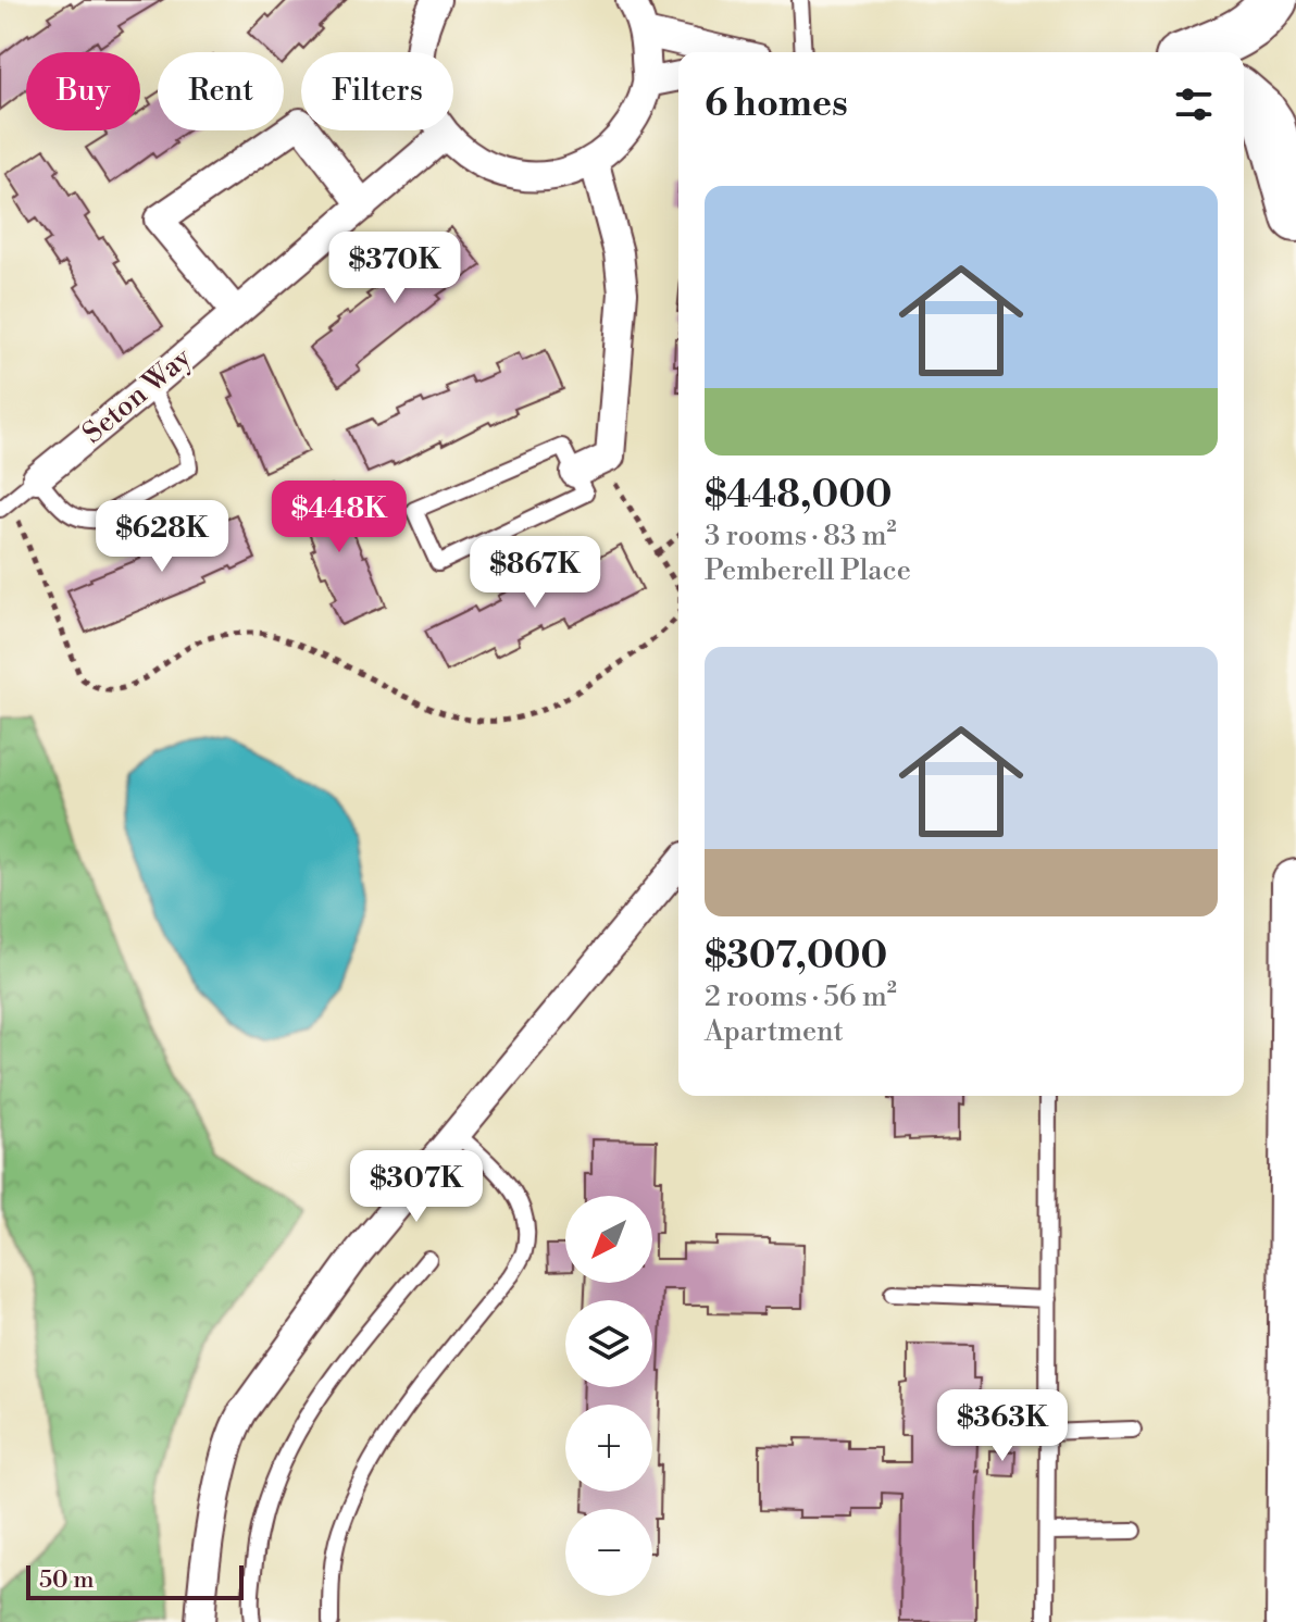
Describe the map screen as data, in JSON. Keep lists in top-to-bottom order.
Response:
{
  "streets": {
    "street": ["Seton Way"]
  },
  "scale_bar": "50 m",
  "north": "bottom left",
  "page": {
    "chip": ["Buy", "Rent", "Filters"],
    "heading": "6 homes",
    "list": [
      {
        "name": "$448,000",
        "note": "3 rooms · 83 m² · Pemberell Place"
      },
      {
        "name": "$307,000",
        "note": "2 rooms · 56 m² · Apartment"
      }
    ],
    "price": [
      "$370K",
      "$448K",
      "$628K",
      "$867K",
      "$307K",
      "$363K"
    ],
    "map_buttons": ["+", "−"],
    "scale": "50 m"
  }
}
